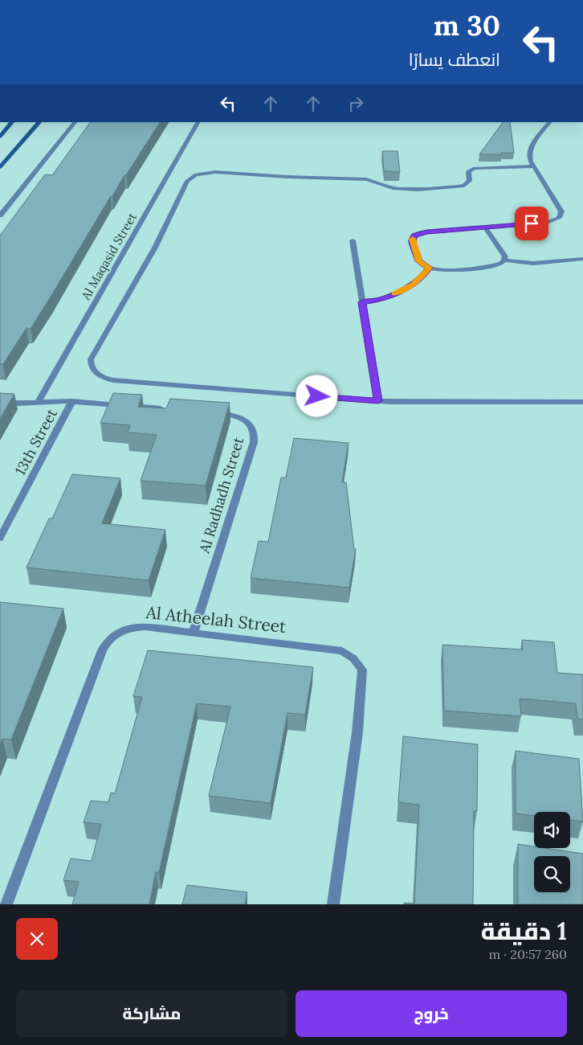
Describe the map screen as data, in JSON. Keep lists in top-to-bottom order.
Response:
{
  "streets": {
    "street": [
      "Al Maqasid Street",
      "13th Street",
      "Al Radhadh Street",
      "Al Atheelah Street"
    ]
  },
  "crossings": [
    ["Al Radhadh Street", "Al Atheelah Street"]
  ],
  "page": {
    "turn": ["30 m", "انعطف يسارًا"],
    "heading": ["1 دقيقة", "260 m · 20:57"],
    "buttons": ["خروج", "مشاركة"]
  }
}
